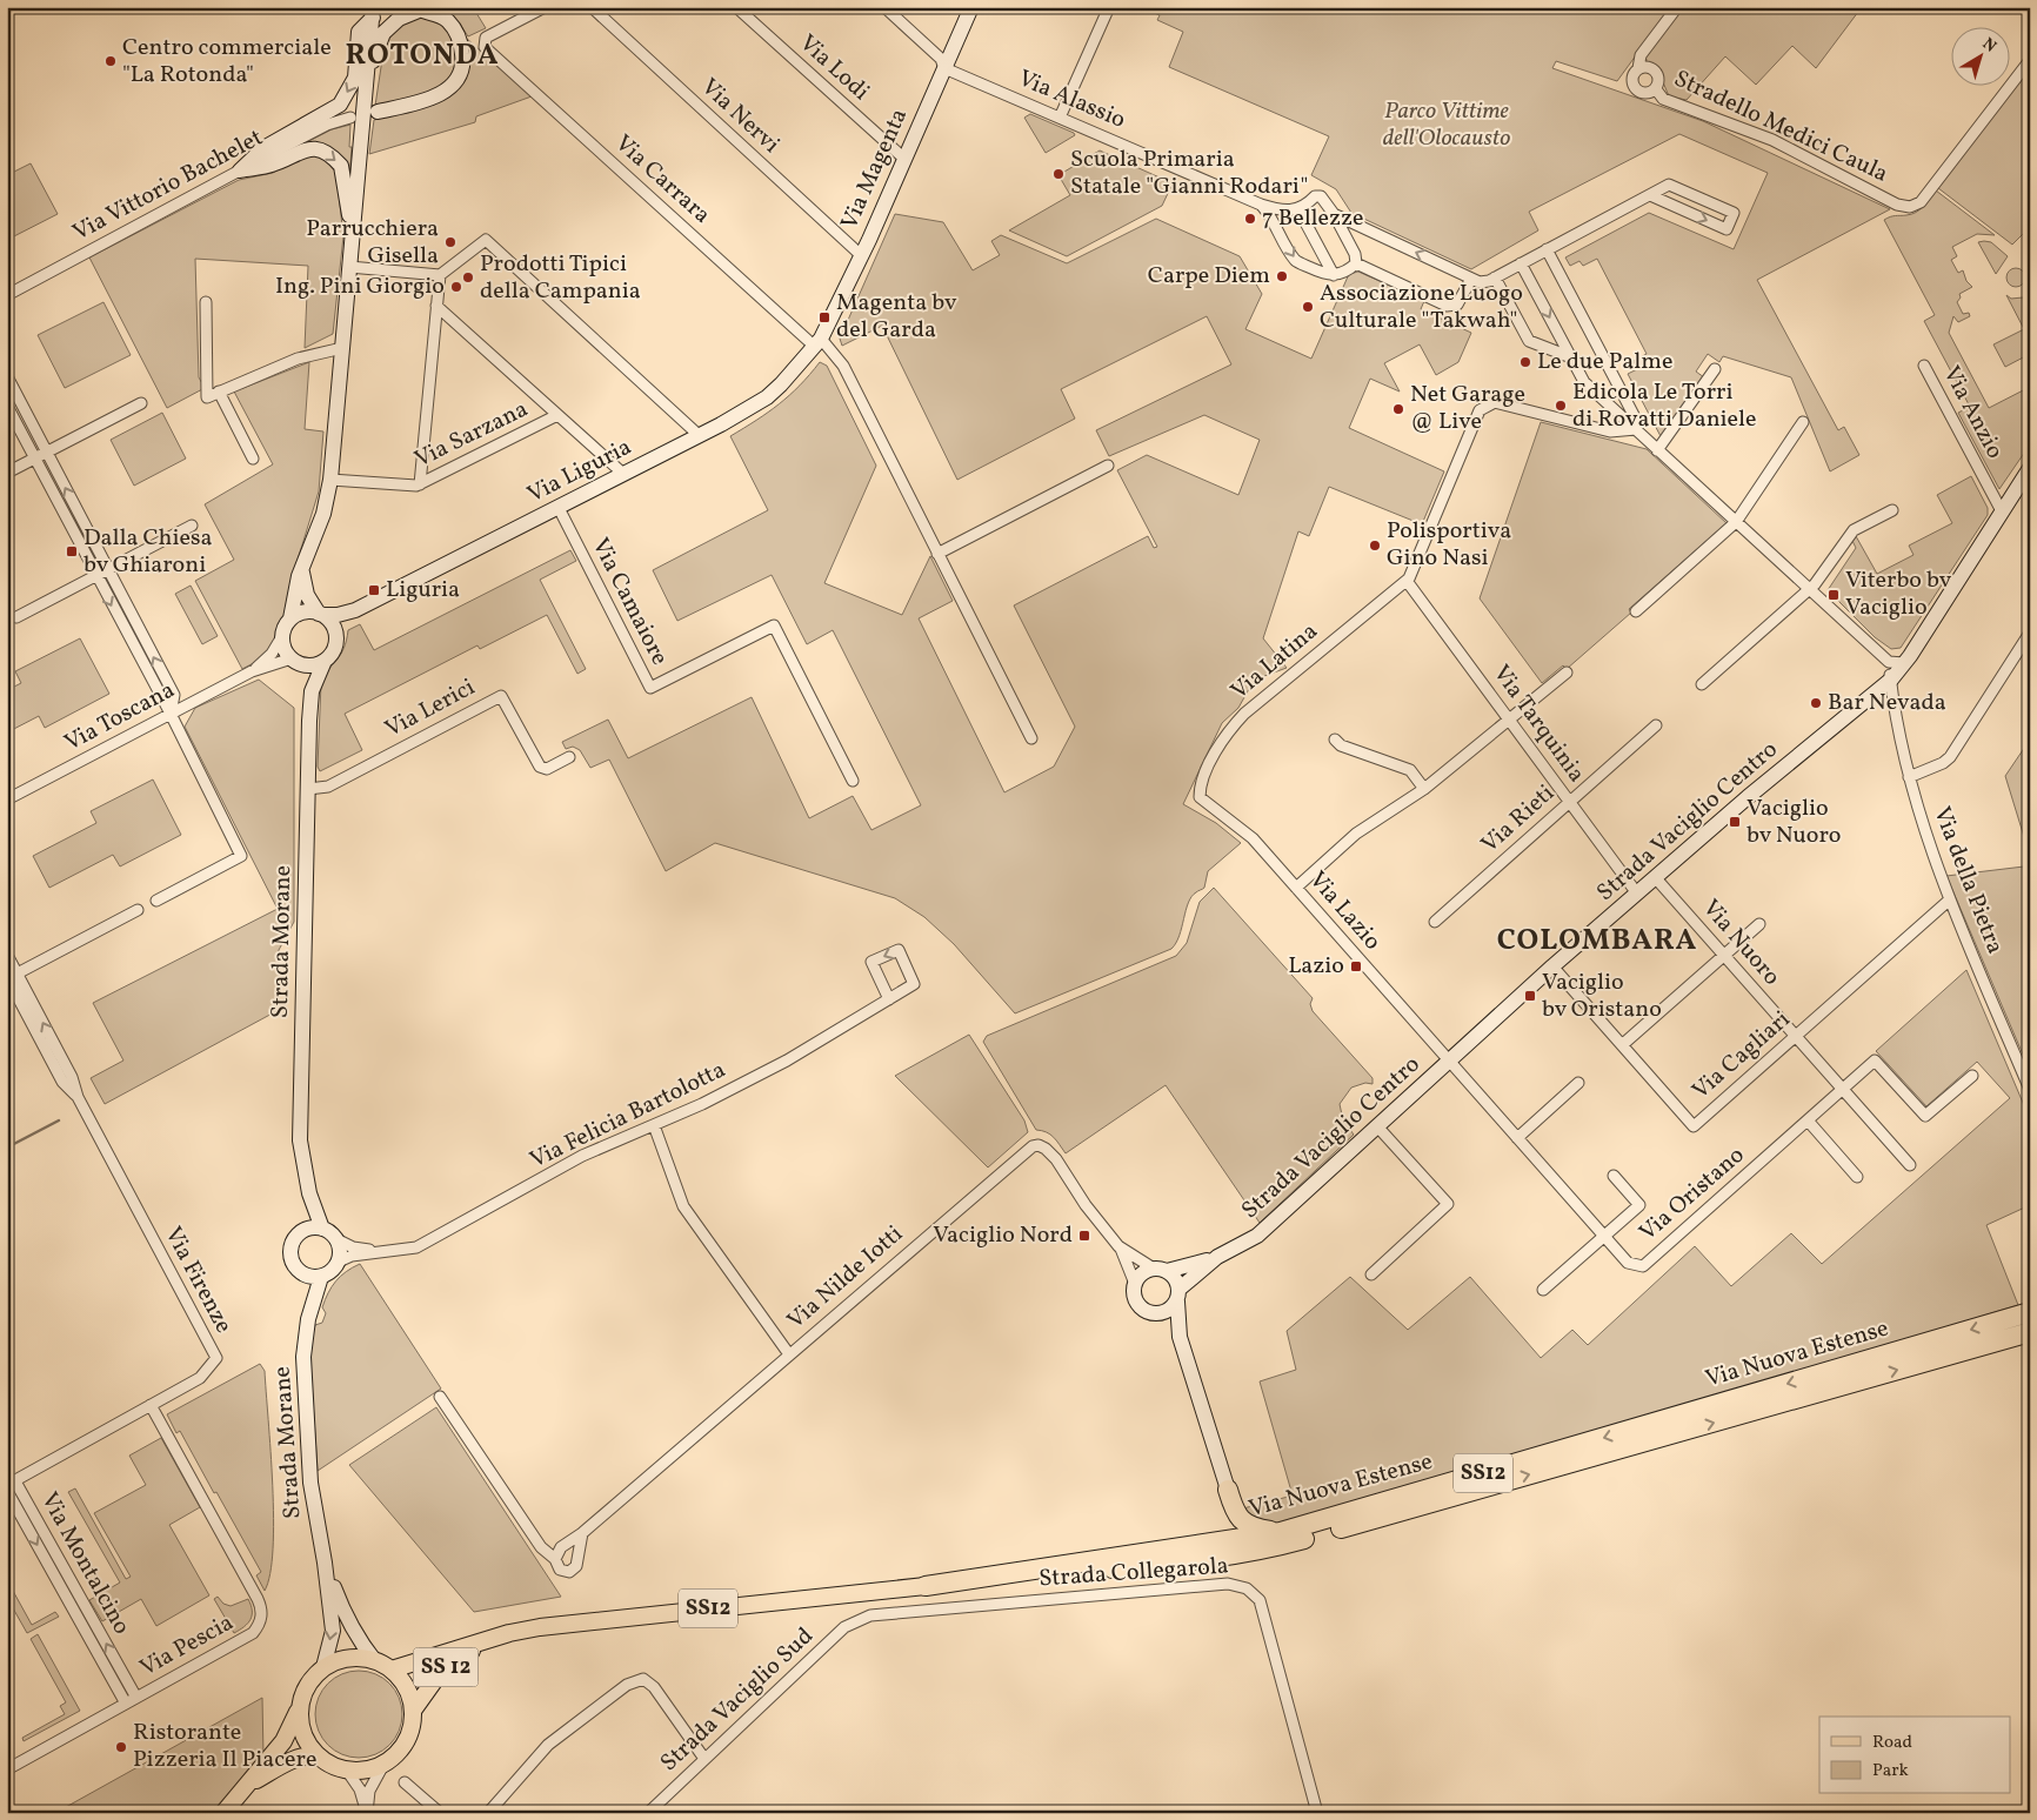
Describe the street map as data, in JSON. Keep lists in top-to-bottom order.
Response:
{
  "streets": {
    "highway": ["Via Nuova Estense", "SS12"],
    "main road": ["SS 12"],
    "street": [
      "Via Lodi",
      "Via Alassio",
      "Via Nervi",
      "Stradello Medici Caula",
      "Via Magenta",
      "Via Carrara",
      "Via Vittorio Bachelet",
      "Via Anzio",
      "Via Sarzana",
      "Via Liguria",
      "Via Camaiore",
      "Via Latina",
      "Via Lerici",
      "Via Toscana",
      "Via Tarquinia",
      "Via Rieti",
      "Strada Vaciglio Centro",
      "Via della Pietra",
      "Via Lazio",
      "Strada Morane",
      "Via Nuoro",
      "Via Cagliari",
      "Via Felicia Bartolotta",
      "Via Oristano",
      "Via Nilde Iotti",
      "Via Firenze",
      "Via Montalcino",
      "Strada Collegarola",
      "Via Pescia",
      "Strada Vaciglio Sud"
    ]
  },
  "crossings": [
    ["Via Lodi", "Via Magenta"],
    ["Via Alassio", "Via Magenta"],
    ["Via Nervi", "Via Magenta"],
    ["Via Magenta", "Via Carrara"],
    ["Via Magenta", "Via Liguria"],
    ["Via Carrara", "Via Liguria"],
    ["Via Anzio", "Strada Vaciglio Centro"],
    ["Via Liguria", "Via Camaiore"],
    ["Via Liguria", "Via Toscana"],
    ["Via Liguria", "Strada Morane"],
    ["Via Latina", "Via Tarquinia"],
    ["Via Latina", "Via Lazio"],
    ["Via Lerici", "Strada Morane"],
    ["Via Toscana", "Strada Morane"],
    ["Via Tarquinia", "Via Rieti"],
    ["Via Tarquinia", "Strada Vaciglio Centro"],
    ["Strada Vaciglio Centro", "Via della Pietra"],
    ["Strada Vaciglio Centro", "Via Lazio"],
    ["Strada Vaciglio Centro", "Via Nuoro"],
    ["Strada Vaciglio Centro", "Via Cagliari"],
    ["Strada Vaciglio Centro", "Via Oristano"],
    ["Strada Vaciglio Centro", "Via Nilde Iotti"],
    ["Via della Pietra", "Via Cagliari"],
    ["Via Lazio", "Via Oristano"],
    ["Strada Morane", "Via Felicia Bartolotta"],
    ["Strada Morane", "Via Nuova Estense"],
    ["Via Nuoro", "Via Cagliari"],
    ["Via Nuoro", "Via Oristano"],
    ["Via Firenze", "Via Montalcino"],
    ["Via Firenze", "Via Pescia"],
    ["Via Montalcino", "Via Pescia"],
    ["Strada Collegarola", "Strada Vaciglio Sud"]
  ],
  "districts": ["ROTONDA", "COLOMBARA"],
  "parks": ["Parco Vittime dell'Olocausto"],
  "places": {
    "other": [
      "Centro commerciale \"La Rotonda\"",
      "Scuola Primaria Statale \"Gianni Rodari\"",
      "7 Bellezze",
      "Parrucchiera Gisella",
      "Carpe Diem",
      "Prodotti Tipici della Campania",
      "Ing. Pini Giorgio",
      "Associazione Luogo Culturale \"Takwah\"",
      "Le due Palme",
      "Edicola Le Torri di Rovatti Daniele",
      "Net Garage @ Live",
      "Polisportiva Gino Nasi",
      "Bar Nevada",
      "Ristorante Pizzeria Il Piacere"
    ],
    "transit": [
      "Magenta bv del Garda",
      "Dalla Chiesa bv Ghiaroni",
      "Liguria",
      "Viterbo bv Vaciglio",
      "Vaciglio bv Nuoro",
      "Lazio",
      "Vaciglio bv Oristano",
      "Vaciglio Nord"
    ]
  },
  "legend": ["Road", "Park"],
  "north": "top right"
}
